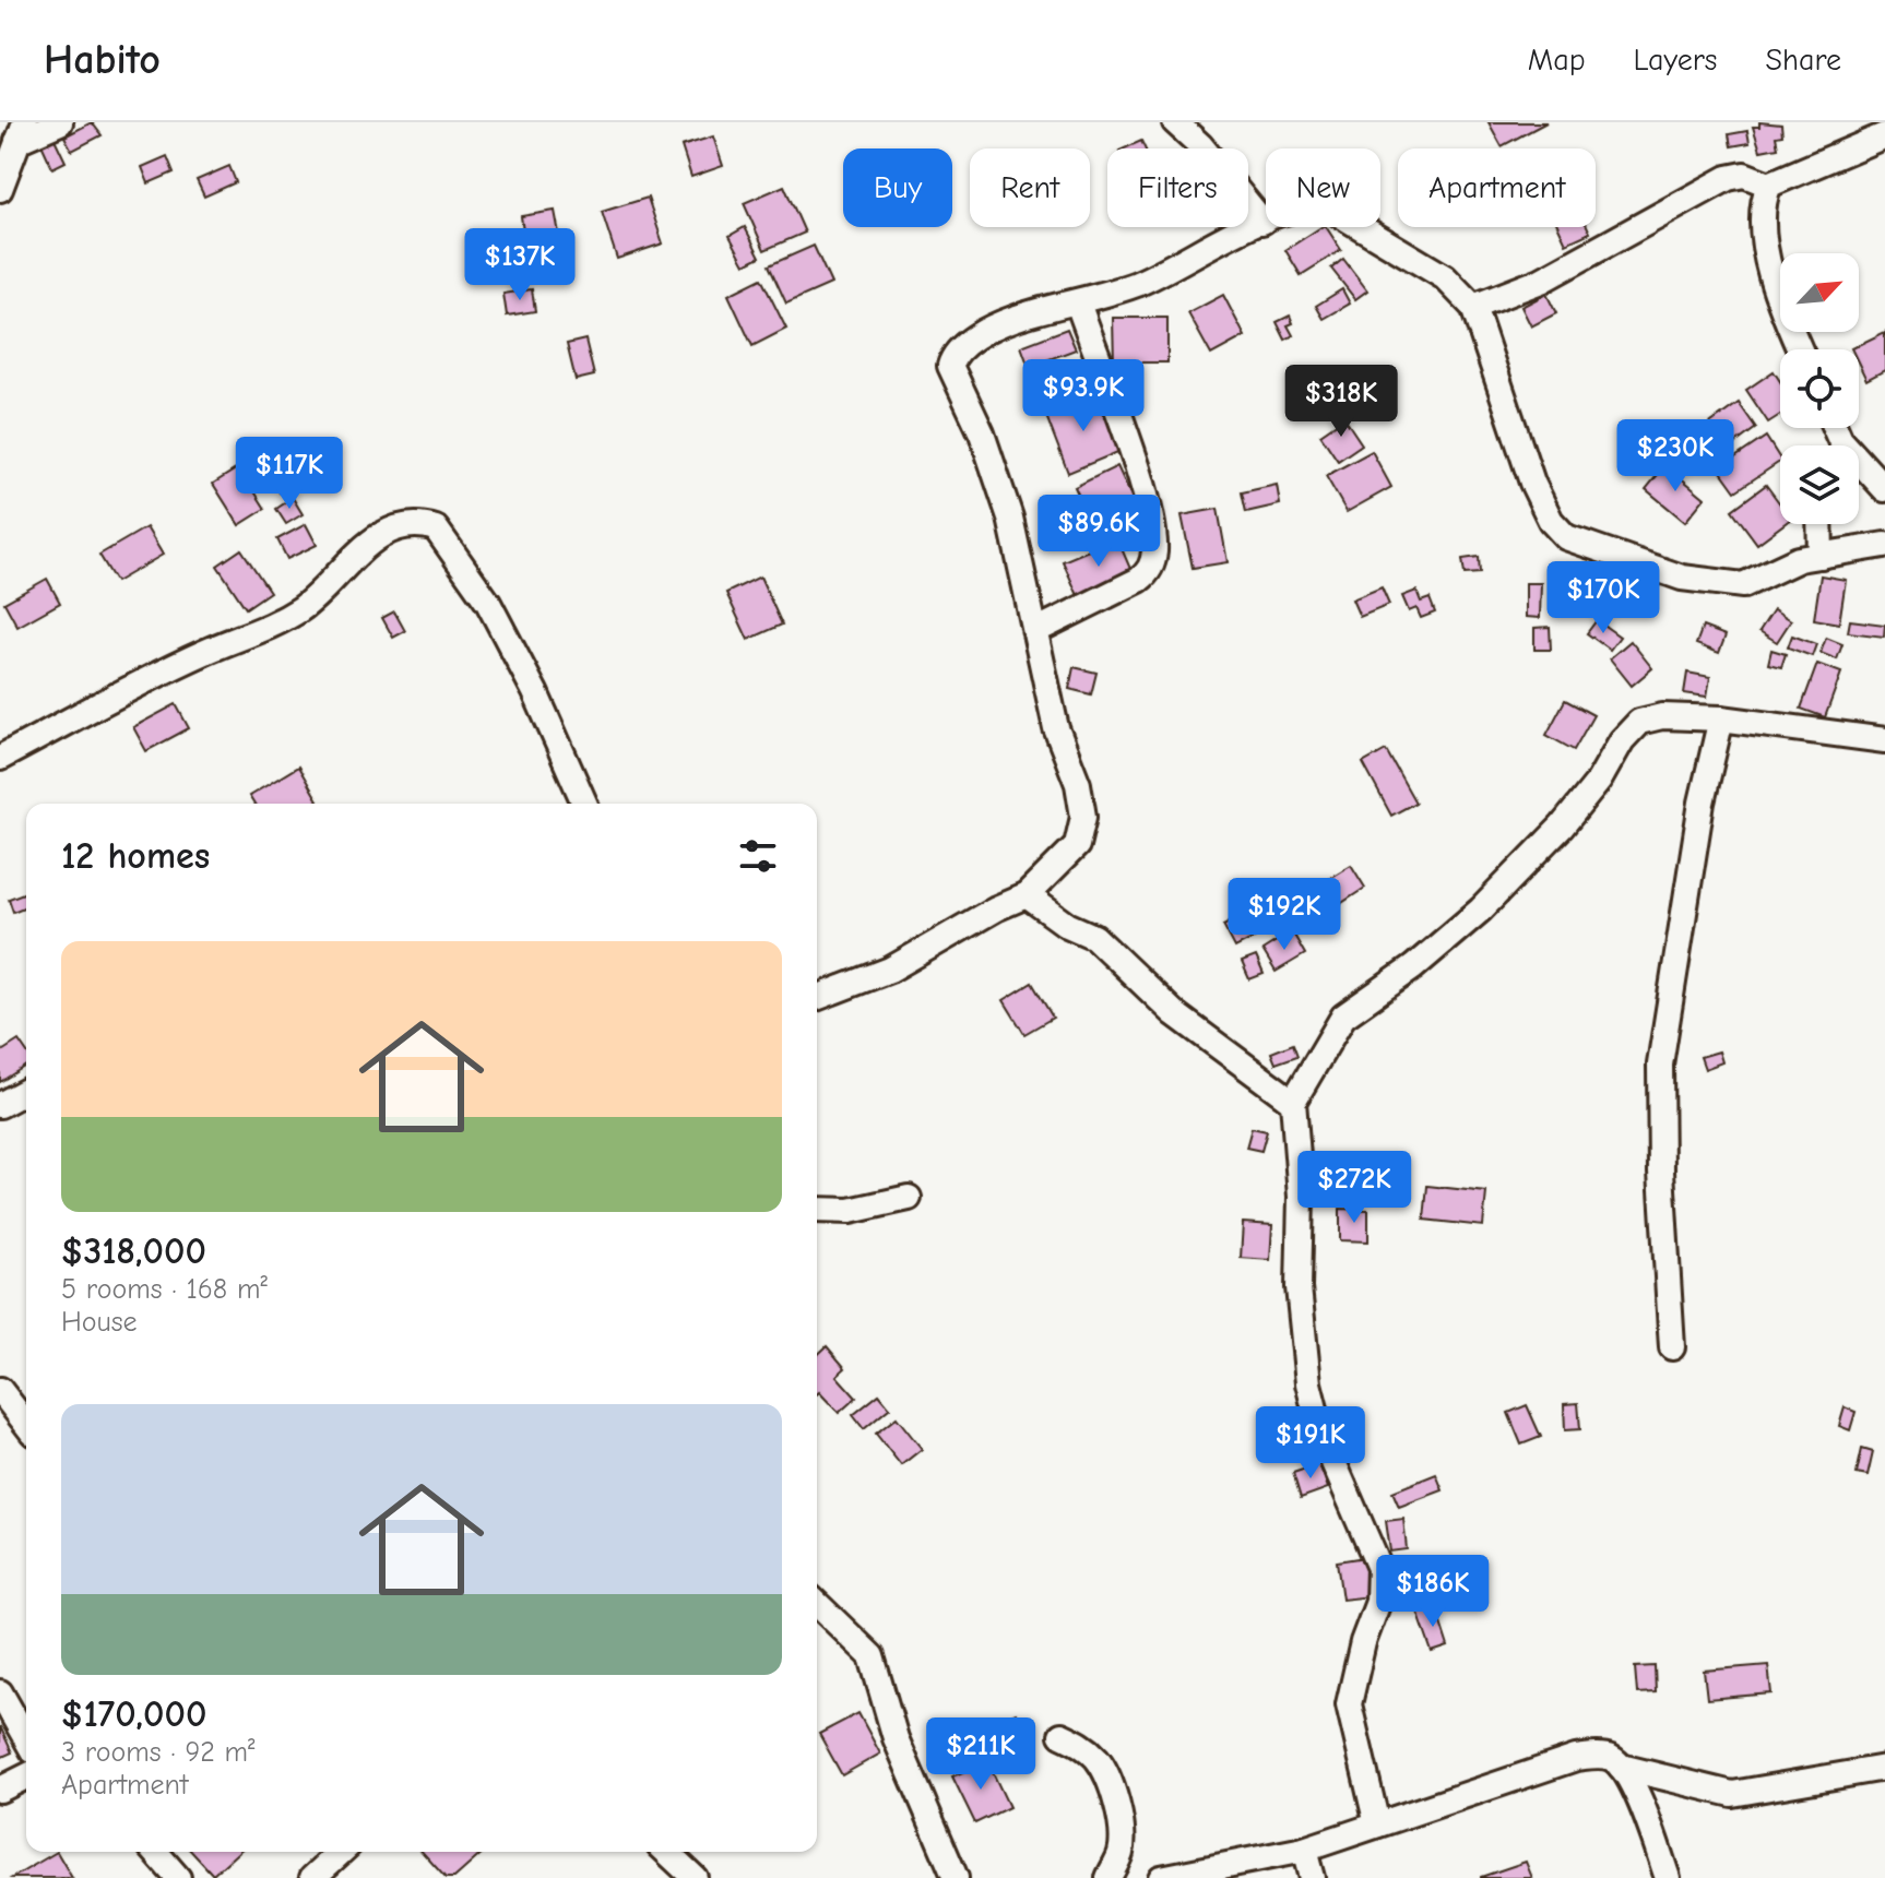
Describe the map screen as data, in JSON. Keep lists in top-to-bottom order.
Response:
{
  "north": "top right",
  "page": {
    "header": "Habito",
    "nav": ["Map", "Layers", "Share"],
    "chip": [
      "Buy",
      "Rent",
      "Filters",
      "New",
      "Apartment"
    ],
    "price": [
      "$137K",
      "$93.9K",
      "$318K",
      "$230K",
      "$117K",
      "$89.6K",
      "$170K",
      "$192K",
      "$272K",
      "$191K",
      "$186K",
      "$211K"
    ],
    "heading": "12 homes",
    "list": [
      {
        "name": "$318,000",
        "note": "5 rooms · 168 m² · House"
      },
      {
        "name": "$170,000",
        "note": "3 rooms · 92 m² · Apartment"
      }
    ]
  }
}
